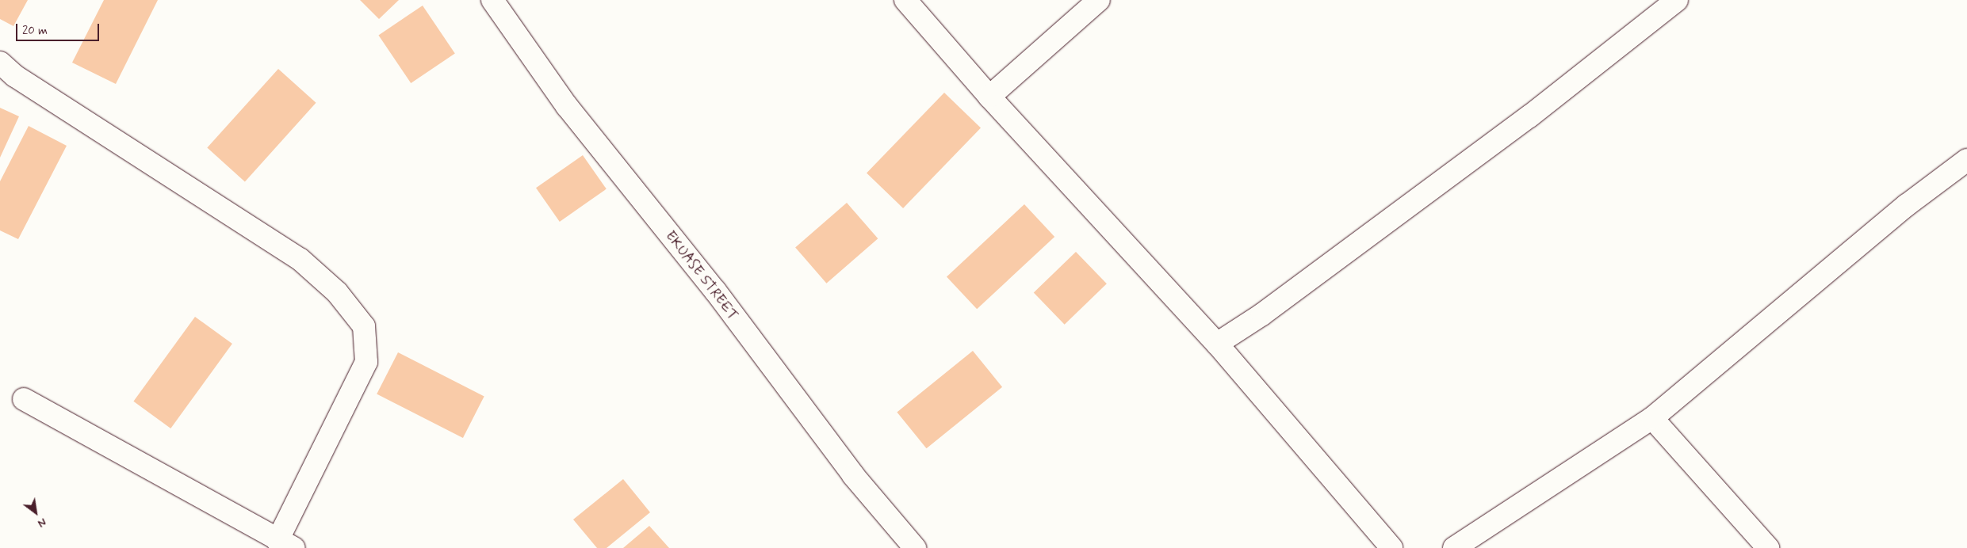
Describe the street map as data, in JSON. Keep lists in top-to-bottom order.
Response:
{
  "streets": {
    "street": ["EKUASE STREET"]
  },
  "scale_bar": "20 m",
  "north": "bottom right"
}
